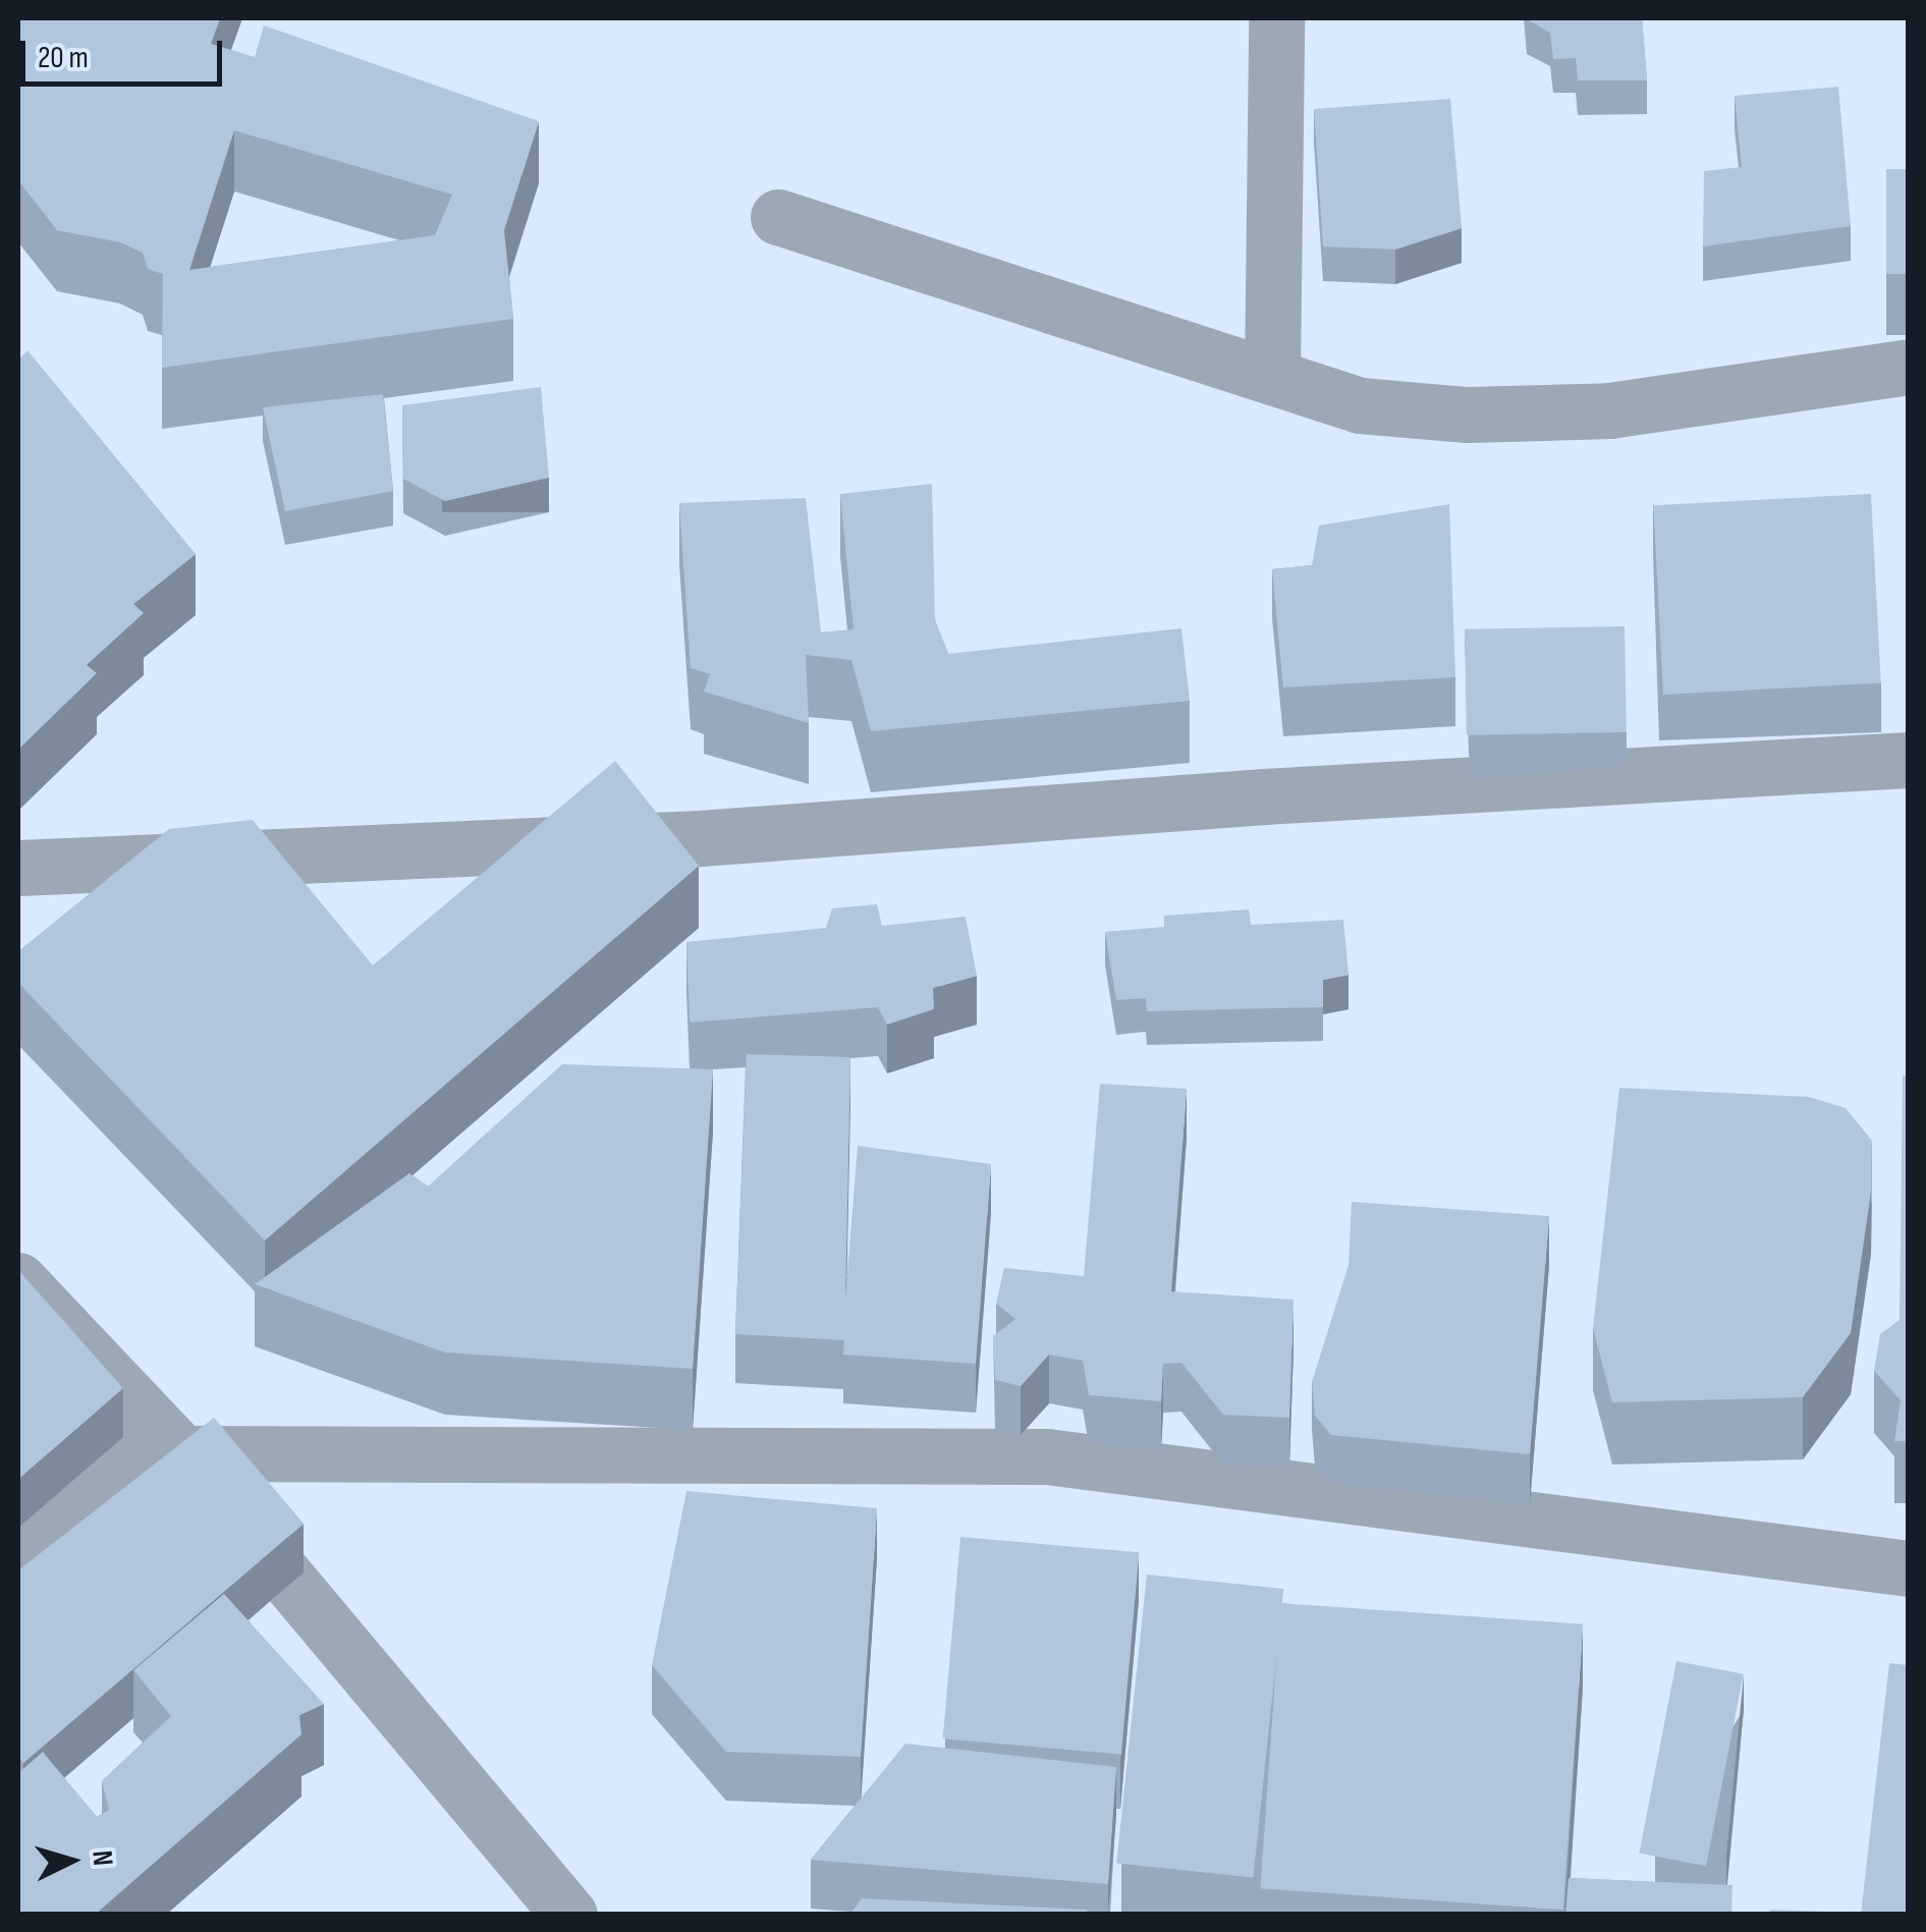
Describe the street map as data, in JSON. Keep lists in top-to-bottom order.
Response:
{
  "scale_bar": "20 m",
  "north": "right"
}
